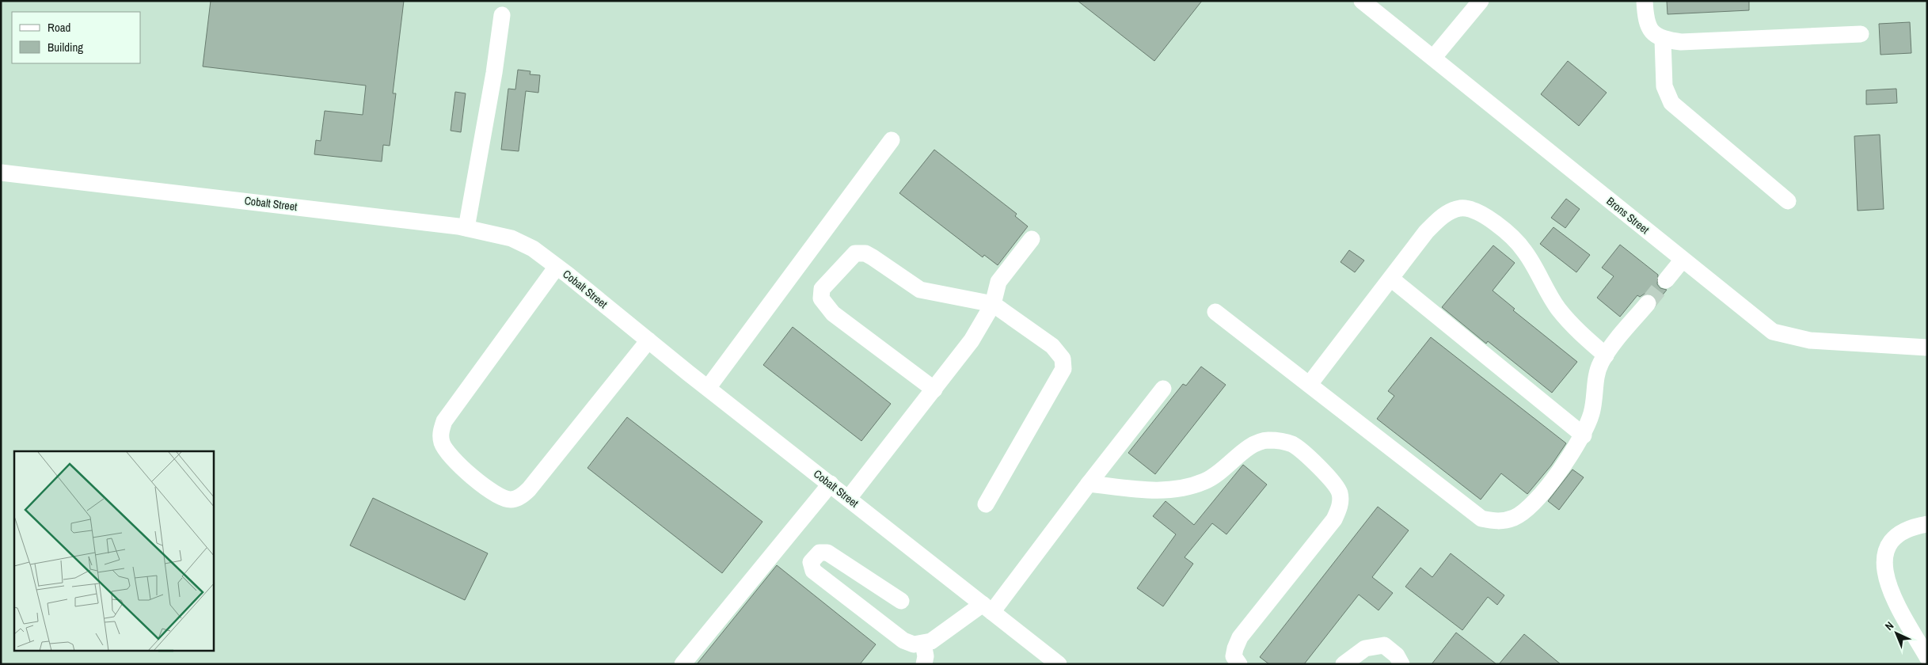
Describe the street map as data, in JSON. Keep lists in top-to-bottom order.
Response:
{
  "streets": {
    "street": ["Cobalt Street", "Brons Street"]
  },
  "legend": ["Road", "Building"],
  "north": "top left"
}
